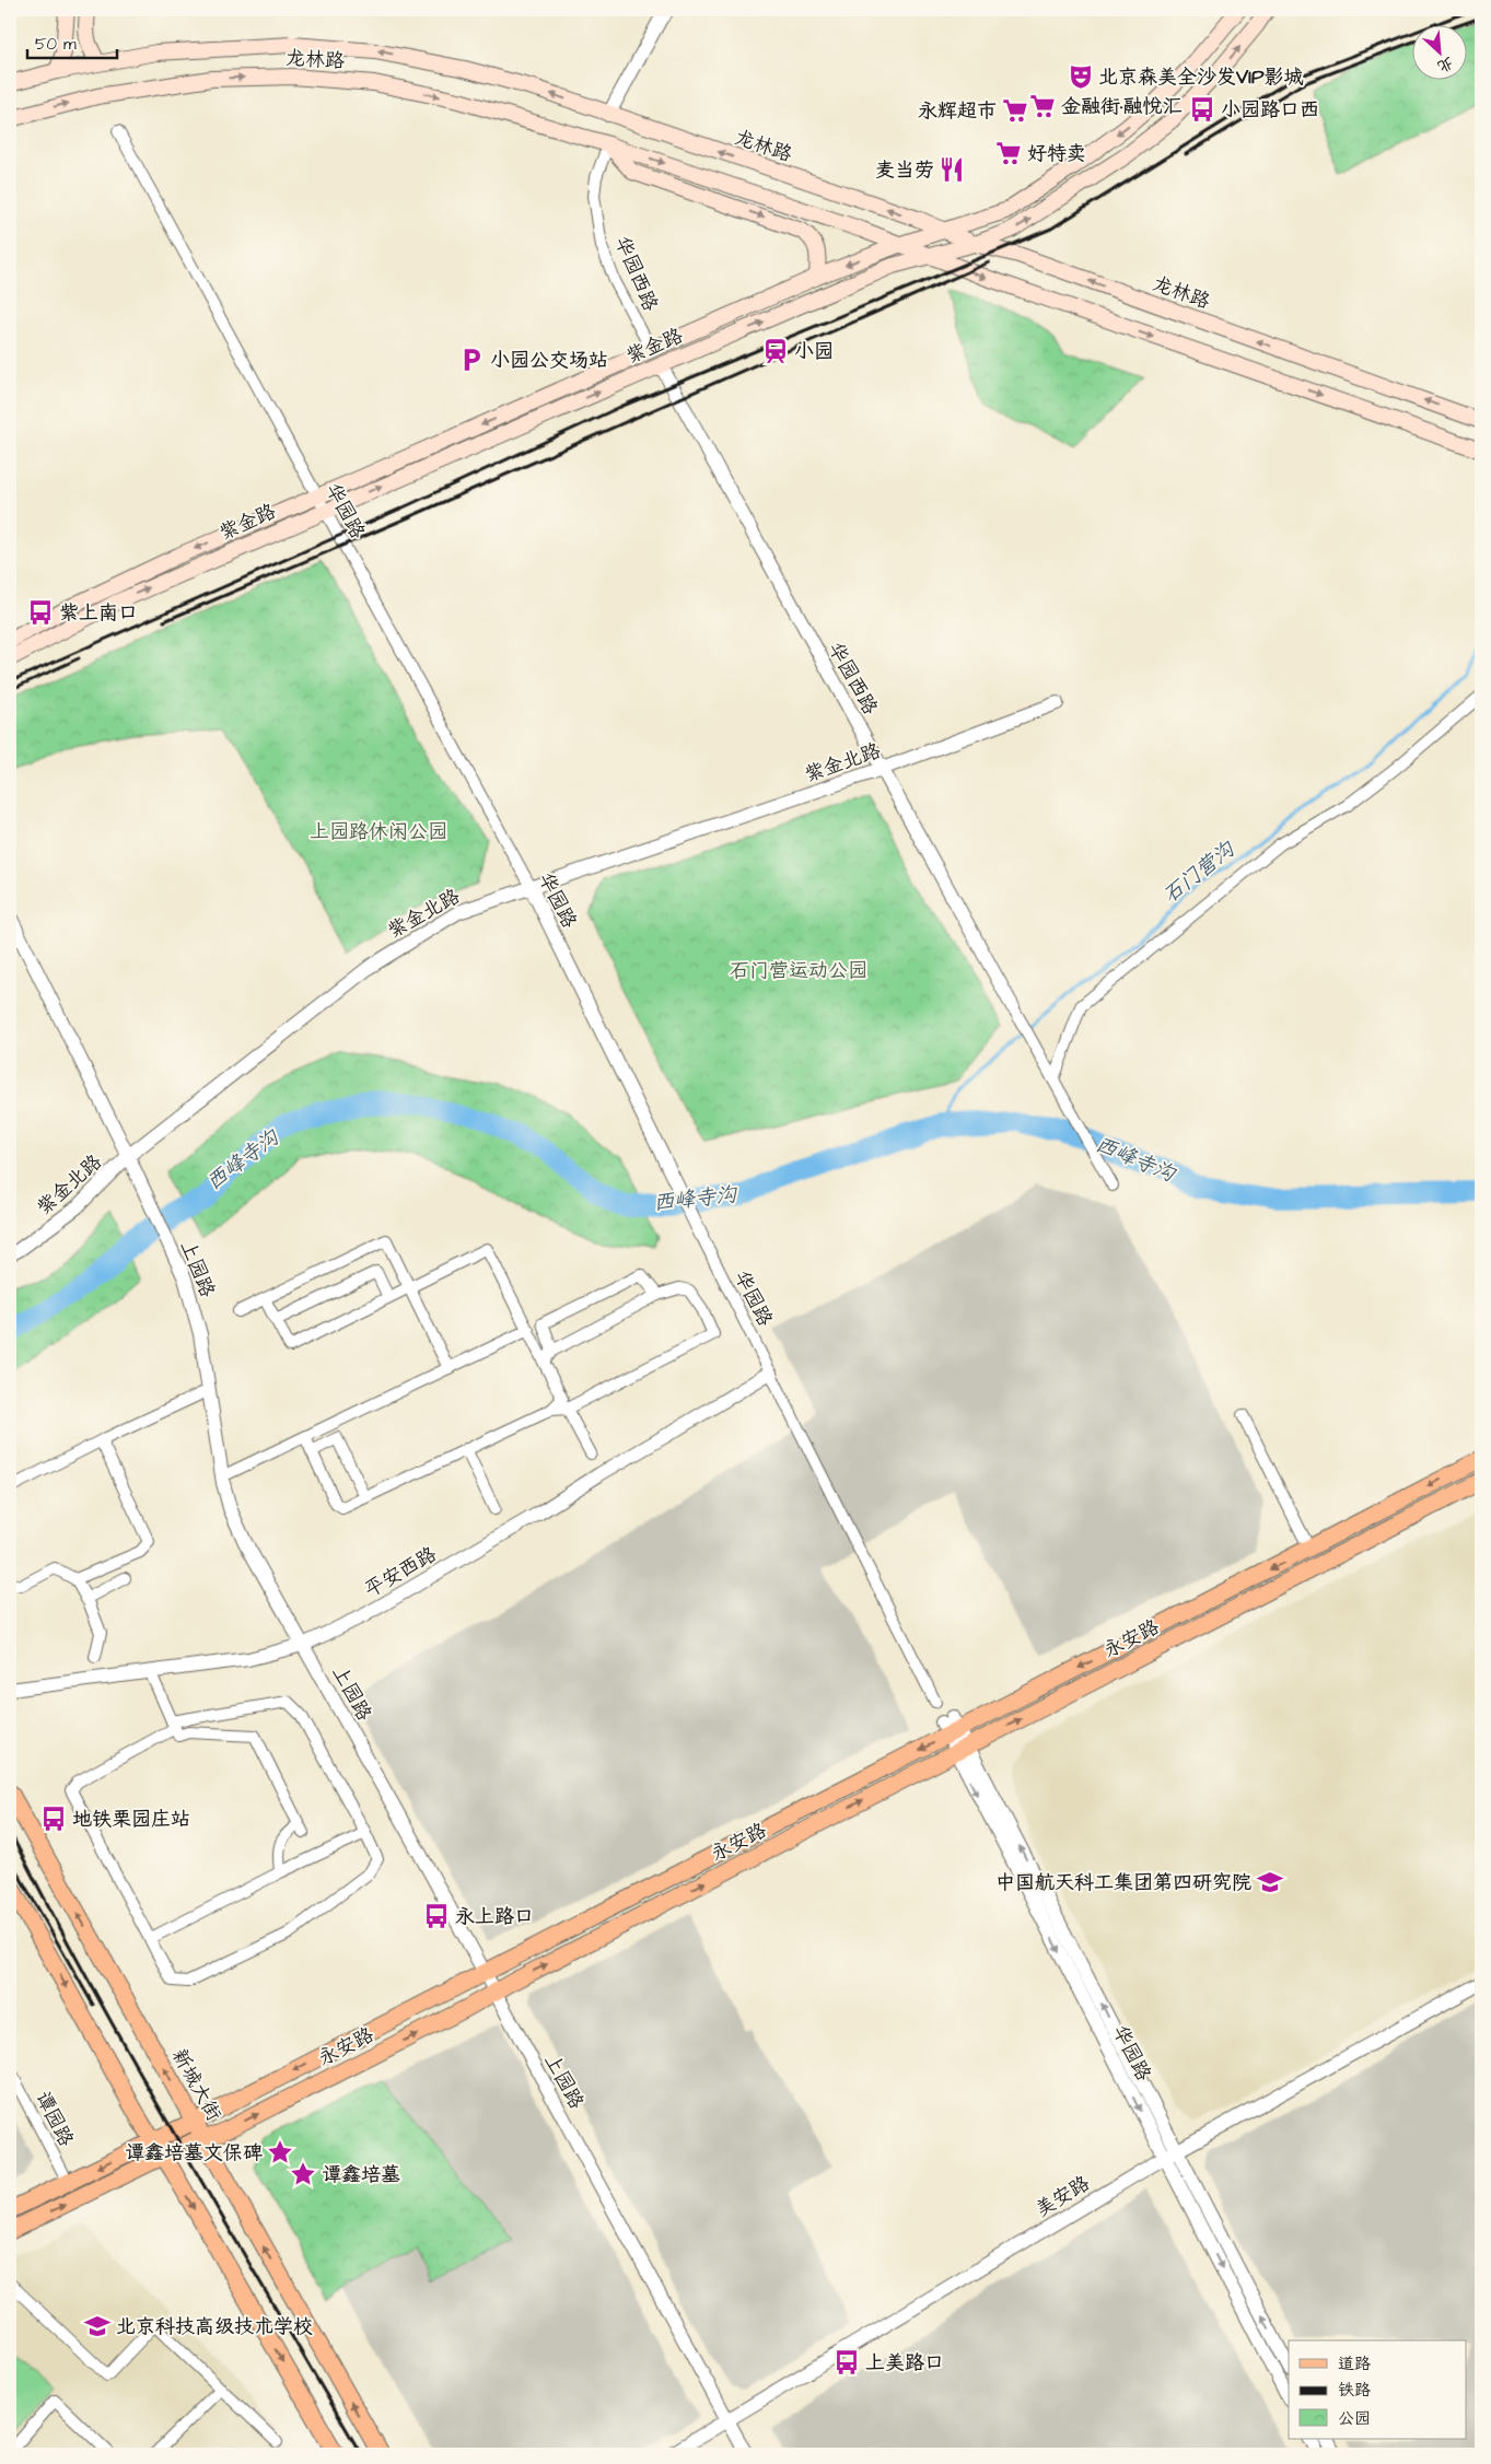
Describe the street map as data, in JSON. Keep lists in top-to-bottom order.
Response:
{
  "streets": {
    "main road": [
      "龙林路",
      "紫金路",
      "永安路",
      "新城大街"
    ],
    "street": [
      "华园西路",
      "华园路",
      "紫金北路",
      "上园路",
      "平安西路",
      "谭园路",
      "美安路"
    ]
  },
  "crossings": [
    ["龙林路", "华园西路"],
    ["龙林路", "紫金路"],
    ["华园西路", "紫金路"],
    ["华园西路", "紫金北路"],
    ["紫金路", "华园路"],
    ["华园路", "紫金北路"],
    ["华园路", "平安西路"],
    ["华园路", "永安路"],
    ["华园路", "美安路"],
    ["紫金北路", "上园路"],
    ["上园路", "平安西路"],
    ["上园路", "永安路"],
    ["上园路", "美安路"],
    ["永安路", "新城大街"],
    ["永安路", "谭园路"]
  ],
  "water": ["石门营沟", "西峰寺沟"],
  "parks": ["上园路休闲公园", "石门营运动公园"],
  "places": {
    "theatre": ["北京森美全沙发VIP影城"],
    "supermarket": ["金融街·融悦汇", "永辉超市", "好特卖"],
    "bus stop": [
      "小园路口西",
      "紫上南口",
      "地铁栗园庄站",
      "永上路口",
      "上美路口"
    ],
    "restaurant": ["麦当劳"],
    "station": ["小园"],
    "parking": ["小园公交场站"],
    "school or university": ["中国航天科工集团第四研究院", "北京科技高级技术学校"],
    "place": ["谭鑫培墓文保碑", "谭鑫培墓"]
  },
  "legend": ["道路", "铁路", "公园"],
  "scale_bar": "50 m",
  "north": "bottom right"
}
